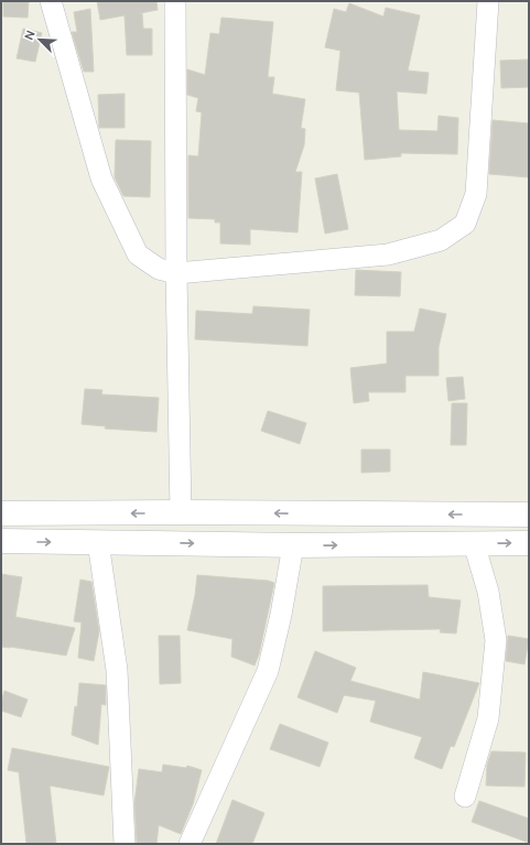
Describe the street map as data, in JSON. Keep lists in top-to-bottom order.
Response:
{
  "north": "top left"
}
